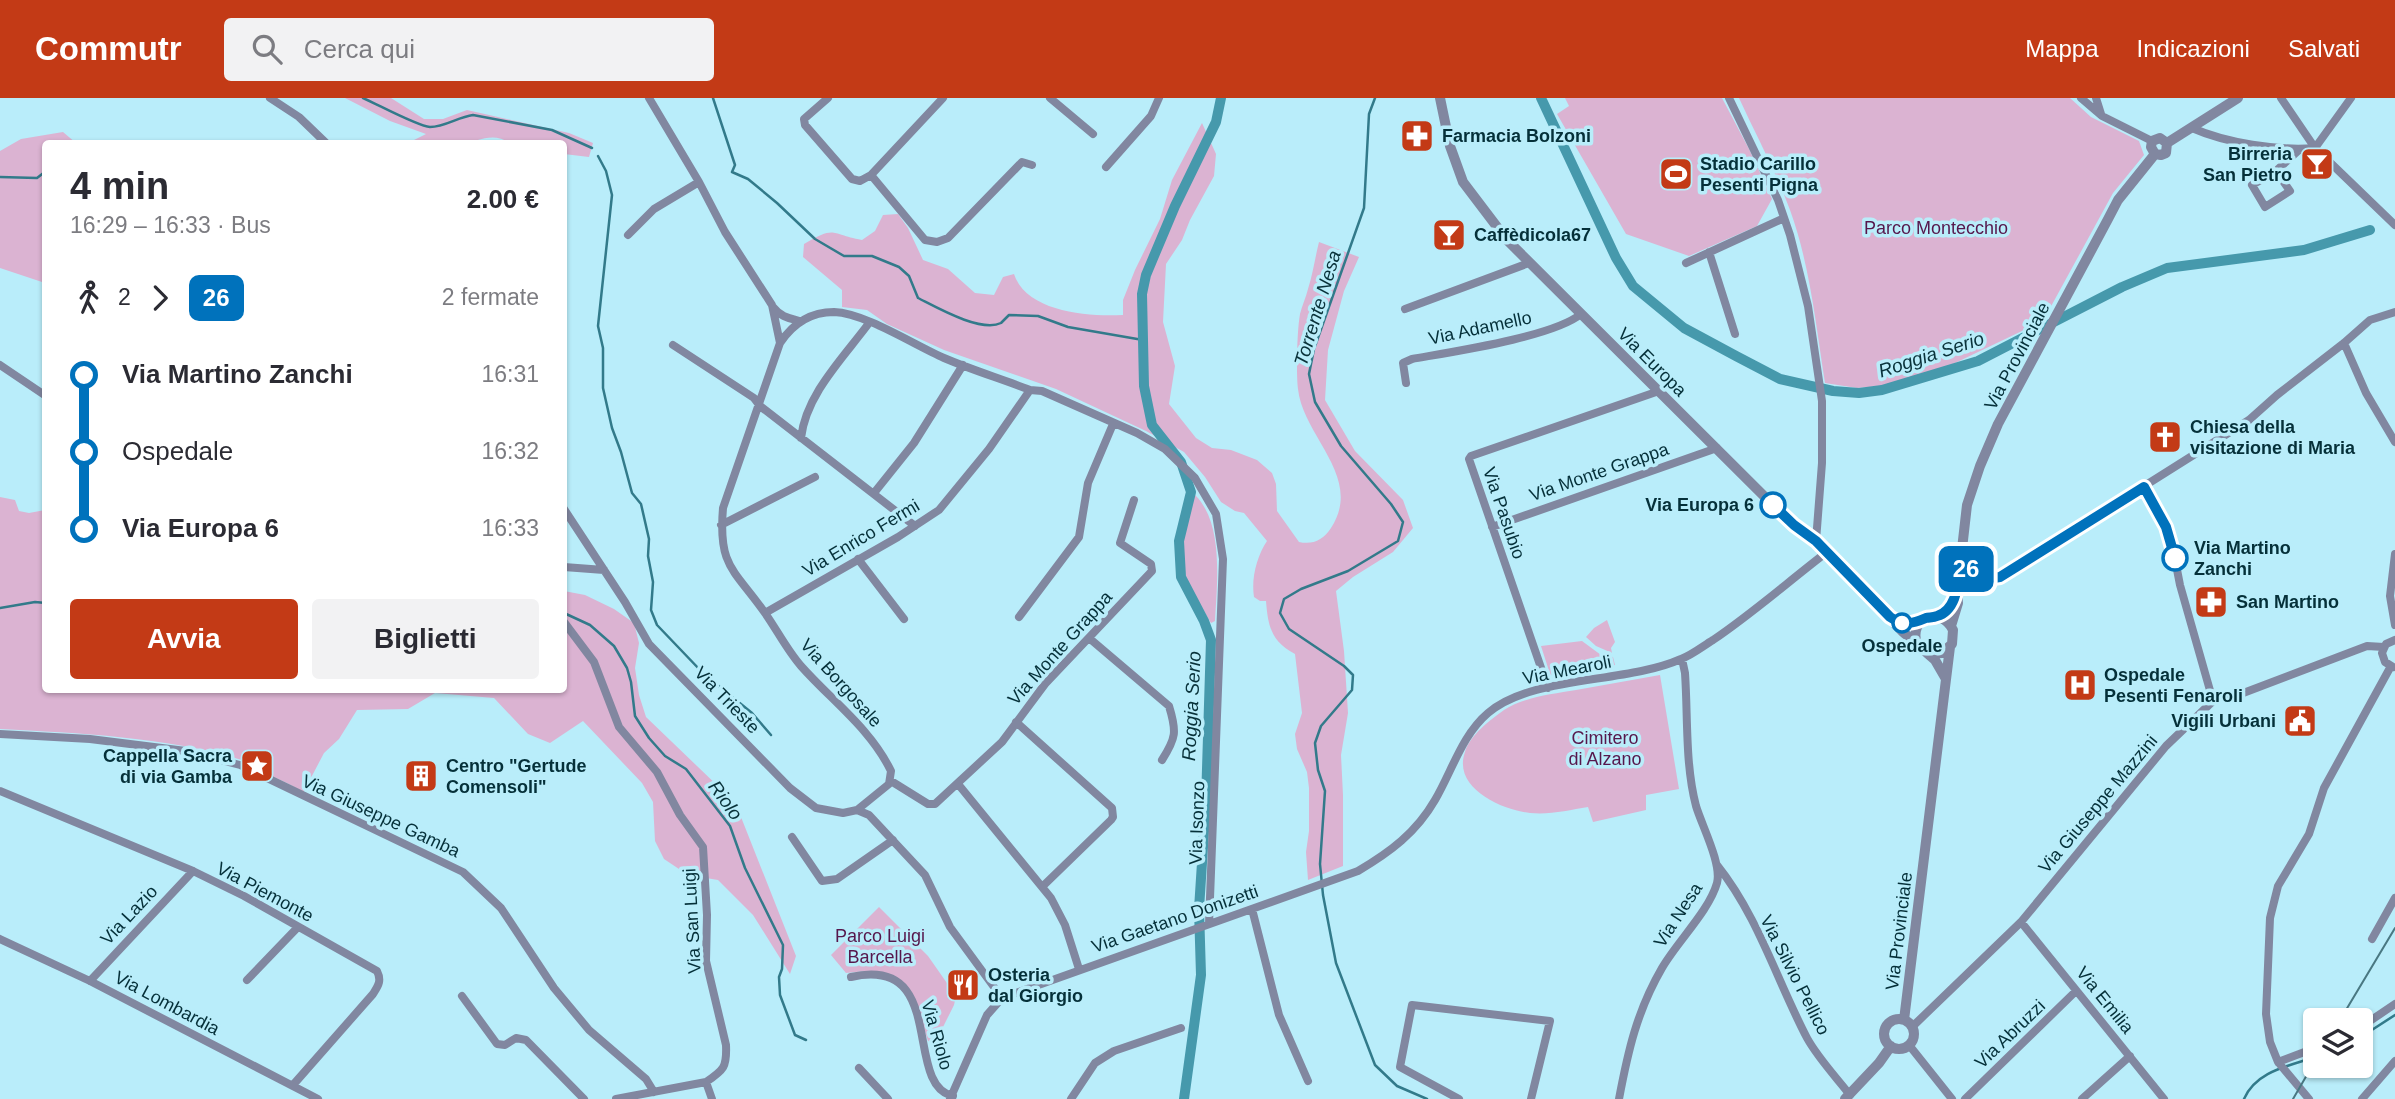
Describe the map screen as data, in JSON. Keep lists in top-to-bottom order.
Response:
{
  "streets": {
    "street": [
      "Via Adamello",
      "Via Provinciale",
      "Via Europa",
      "Via Monte Grappa",
      "Via Pasubio",
      "Via Enrico Fermi",
      "Via Mearoli",
      "Via Borgosale",
      "Via Trieste",
      "Via Giuseppe Mazzini",
      "Via Giuseppe Gamba",
      "Via Isonzo",
      "Via Piemonte",
      "Via Lazio",
      "Via Nesa",
      "Via Gaetano Donizetti",
      "Via San Luigi",
      "Via Silvio Pellico",
      "Via Emilia",
      "Via Lombardia",
      "Via Abruzzi",
      "Via Riolo"
    ]
  },
  "crossings": [
    ["Via Adamello", "Via Europa"],
    ["Via Provinciale", "Via Europa"],
    ["Via Provinciale", "Via Giuseppe Mazzini"],
    ["Via Europa", "Via Monte Grappa"],
    ["Via Europa", "Via Pasubio"],
    ["Via Europa", "Via Mearoli"],
    ["Via Monte Grappa", "Via Pasubio"],
    ["Via Monte Grappa", "Via Borgosale"],
    ["Via Pasubio", "Via Mearoli"],
    ["Via Enrico Fermi", "Via Borgosale"],
    ["Via Mearoli", "Via Nesa"],
    ["Via Mearoli", "Via Gaetano Donizetti"],
    ["Via Giuseppe Mazzini", "Via Emilia"],
    ["Via Isonzo", "Via Gaetano Donizetti"],
    ["Via Piemonte", "Via Lazio"],
    ["Via Piemonte", "Via Lombardia"],
    ["Via Lazio", "Via Lombardia"],
    ["Via Nesa", "Via Silvio Pellico"],
    ["Via Emilia", "Via Abruzzi"]
  ],
  "water": ["Torrente Nesa", "Roggia Serio", "Riolo"],
  "parks": ["Parco Montecchio", "Cimitero di Alzano", "Parco Luigi Barcella"],
  "places": {
    "pharmacy": ["Farmacia Bolzoni", "San Martino"],
    "bar": ["Birreria San Pietro", "Caffèdicola67"],
    "sports": ["Stadio Carillo Pesenti Pigna"],
    "church": ["Chiesa della visitazione di Maria"],
    "other": ["Via Europa 6", "Via Martino Zanchi", "Ospedale"],
    "hospital": ["Ospedale Pesenti Fenaroli"],
    "public building": ["Vigili Urbani"],
    "place": ["Cappella Sacra di via Gamba"],
    "building": ["Centro \"Gertude Comensoli\""],
    "restaurant": ["Osteria dal Giorgio"]
  },
  "lines": ["bus line 26"],
  "page": {
    "header": "Commutr",
    "search": "Cerca qui",
    "nav": ["Mappa", "Indicazioni", "Salvati"],
    "on_map": "26",
    "heading": ["4 min", "16:29 – 16:33 · Bus", "2.00 €"],
    "legs": ["2", "26", "2 fermate"],
    "list": [
      {
        "name": "Via Martino Zanchi",
        "value": "16:31"
      },
      {
        "name": "Ospedale",
        "value": "16:32"
      },
      {
        "name": "Via Europa 6",
        "value": "16:33"
      }
    ],
    "buttons": ["Avvia", "Biglietti"]
  }
}
